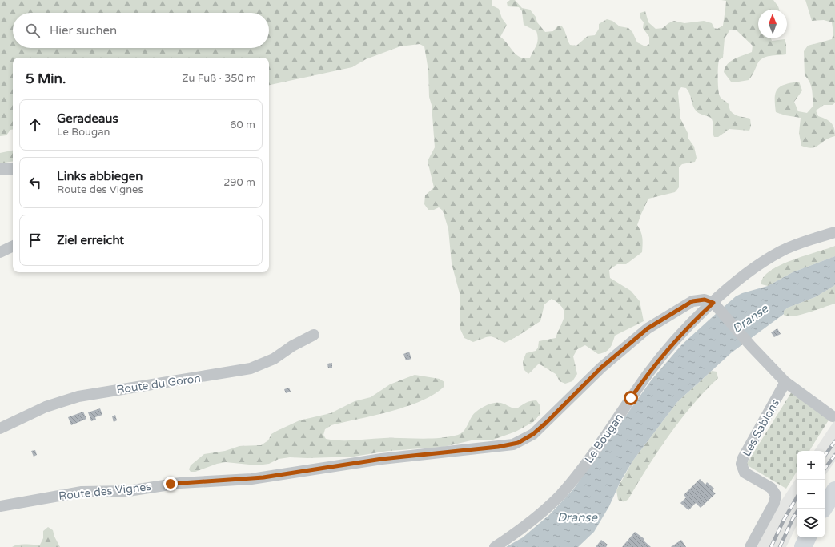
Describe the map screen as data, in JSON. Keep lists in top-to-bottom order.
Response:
{
  "streets": {
    "street": [
      "Route du Goron",
      "Les Sablons",
      "Le Bougan",
      "Route des Vignes"
    ]
  },
  "crossings": [
    ["Le Bougan", "Route des Vignes"]
  ],
  "water": ["Dranse"],
  "north": "top",
  "page": {
    "search": "Hier suchen",
    "heading": ["5 Min.", "Zu Fuß · 350 m"],
    "list": [
      ["Geradeaus", "Le Bougan", "60 m"],
      ["Links abbiegen", "Route des Vignes", "290 m"],
      "Ziel erreicht"
    ],
    "map_buttons": ["+", "−"]
  }
}
